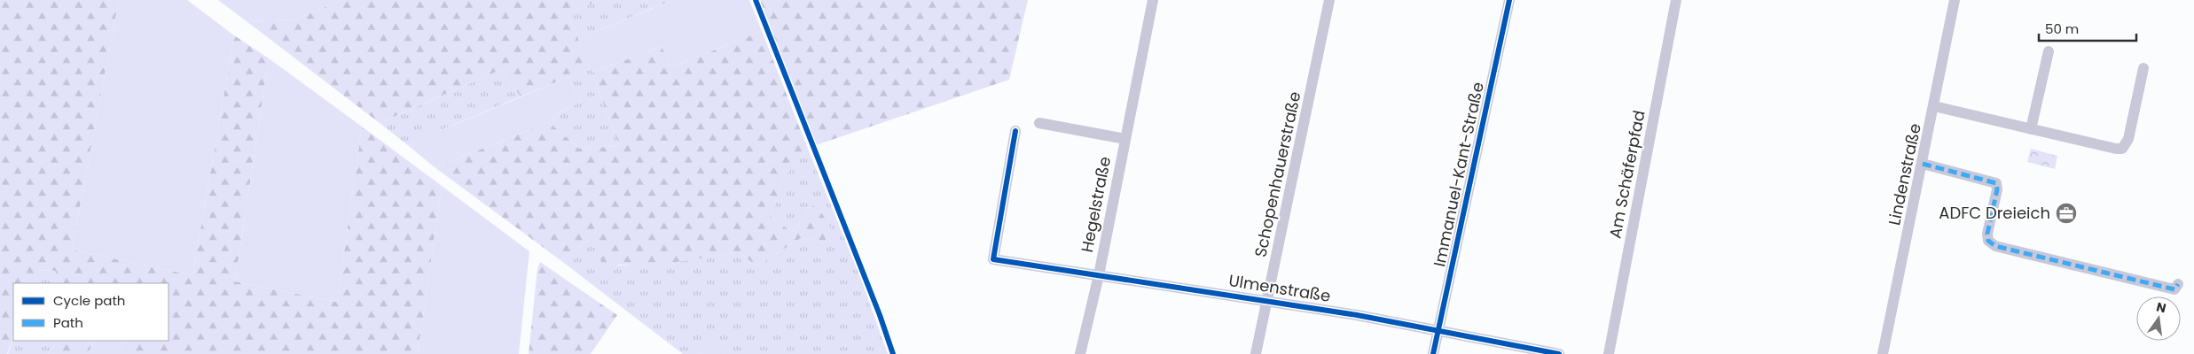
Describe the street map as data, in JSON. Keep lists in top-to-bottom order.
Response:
{
  "streets": {
    "street": [
      "Schopenhauerstraße",
      "Immanuel-Kant-Straße",
      "Am Schäferpfad",
      "Lindenstraße",
      "Hegelstraße",
      "Ulmenstraße"
    ]
  },
  "crossings": [
    ["Schopenhauerstraße", "Ulmenstraße"],
    ["Immanuel-Kant-Straße", "Ulmenstraße"],
    ["Hegelstraße", "Ulmenstraße"]
  ],
  "places": {
    "office": ["ADFC Dreieich"]
  },
  "legend": ["Cycle path", "Path"],
  "scale_bar": "50 m",
  "north": "top"
}
